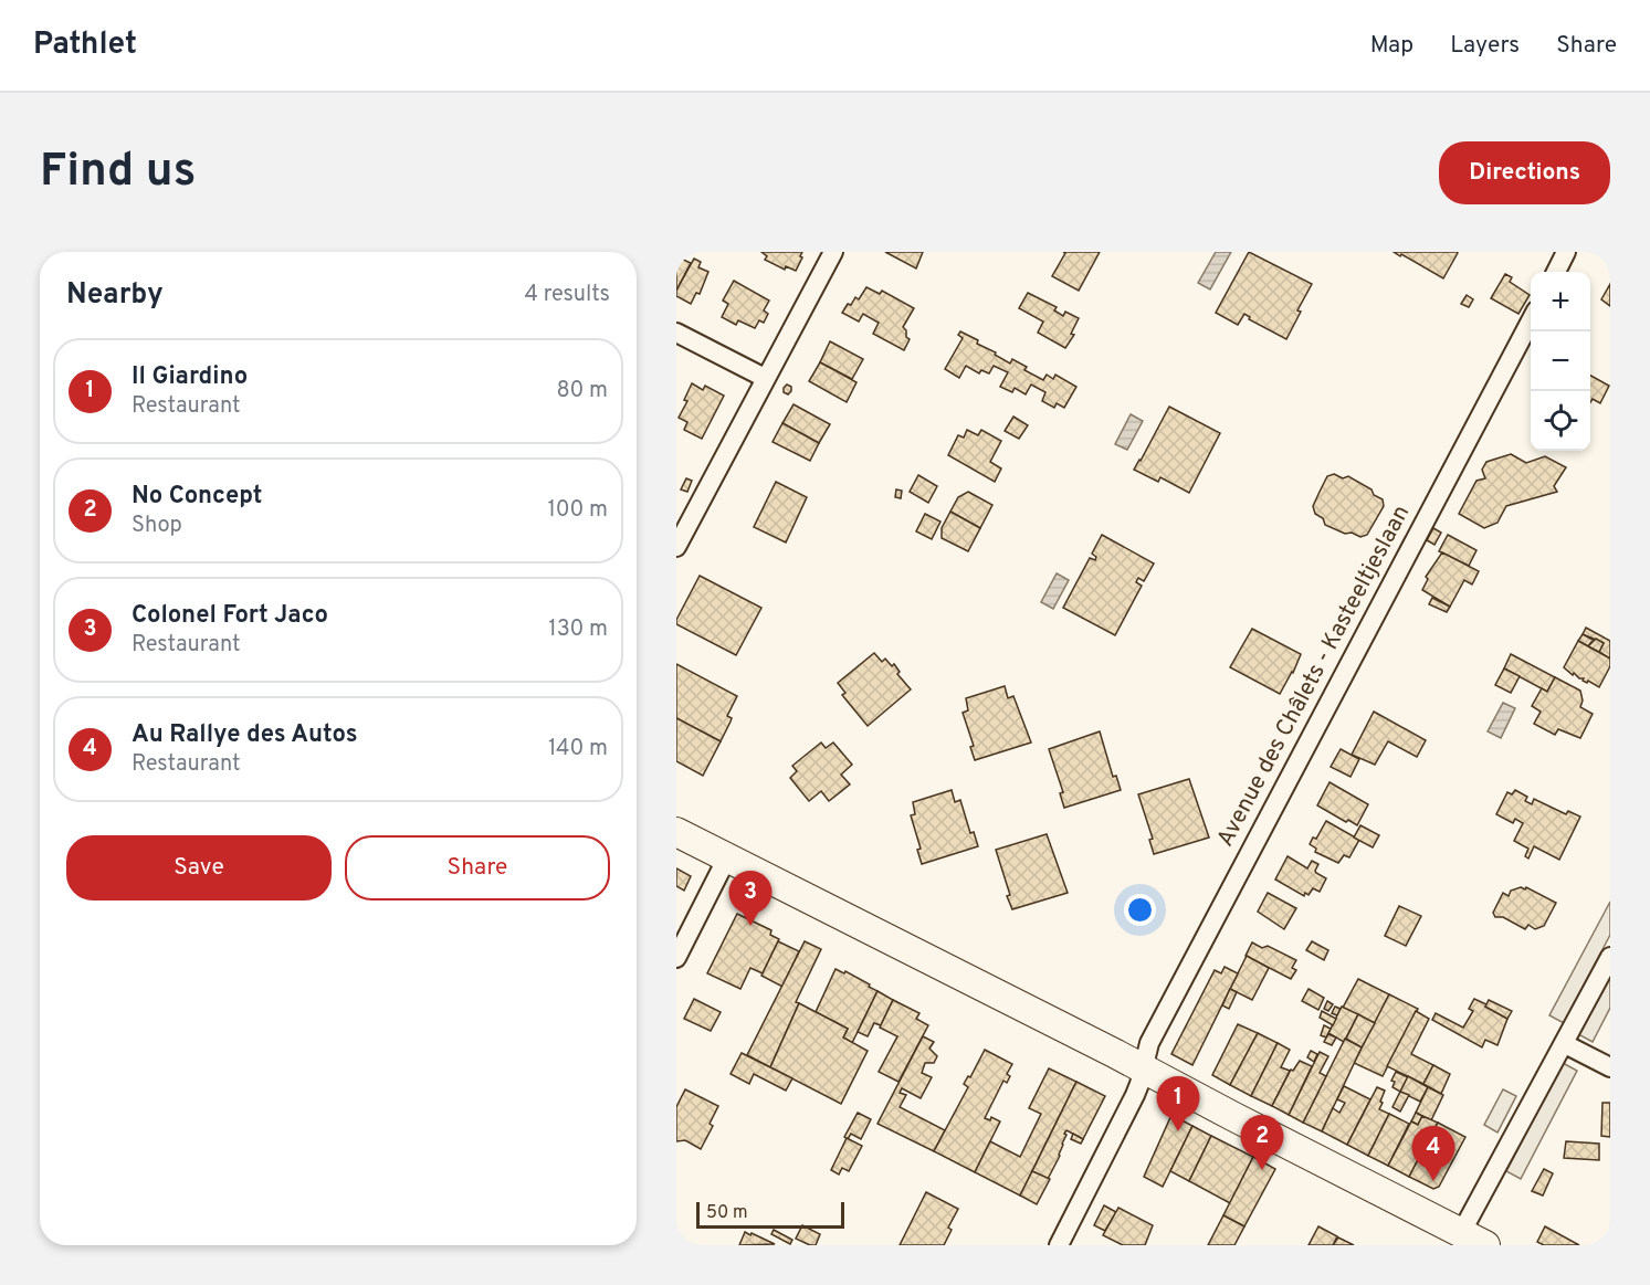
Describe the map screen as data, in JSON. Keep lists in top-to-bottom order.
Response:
{
  "streets": {
    "street": ["Avenue des Châlets - Kasteeltjeslaan"]
  },
  "scale_bar": "50 m",
  "page": {
    "header": "Pathlet",
    "nav": ["Map", "Layers", "Share"],
    "buttons": [
      "Directions",
      ["Save", "Share"]
    ],
    "title": "Find us",
    "heading": ["Nearby", "4 results"],
    "map_buttons": ["+", "−"],
    "list": [
      {
        "mark": "1",
        "name": "Il Giardino",
        "note": "Restaurant",
        "value": "80 m"
      },
      {
        "mark": "2",
        "name": "No Concept",
        "note": "Shop",
        "value": "100 m"
      },
      {
        "mark": "3",
        "name": "Colonel Fort Jaco",
        "note": "Restaurant",
        "value": "130 m"
      },
      {
        "mark": "4",
        "name": "Au Rallye des Autos",
        "note": "Restaurant",
        "value": "140 m"
      }
    ],
    "pins": [
      "3",
      "1",
      "2",
      "4"
    ],
    "scale": "50 m"
  }
}
